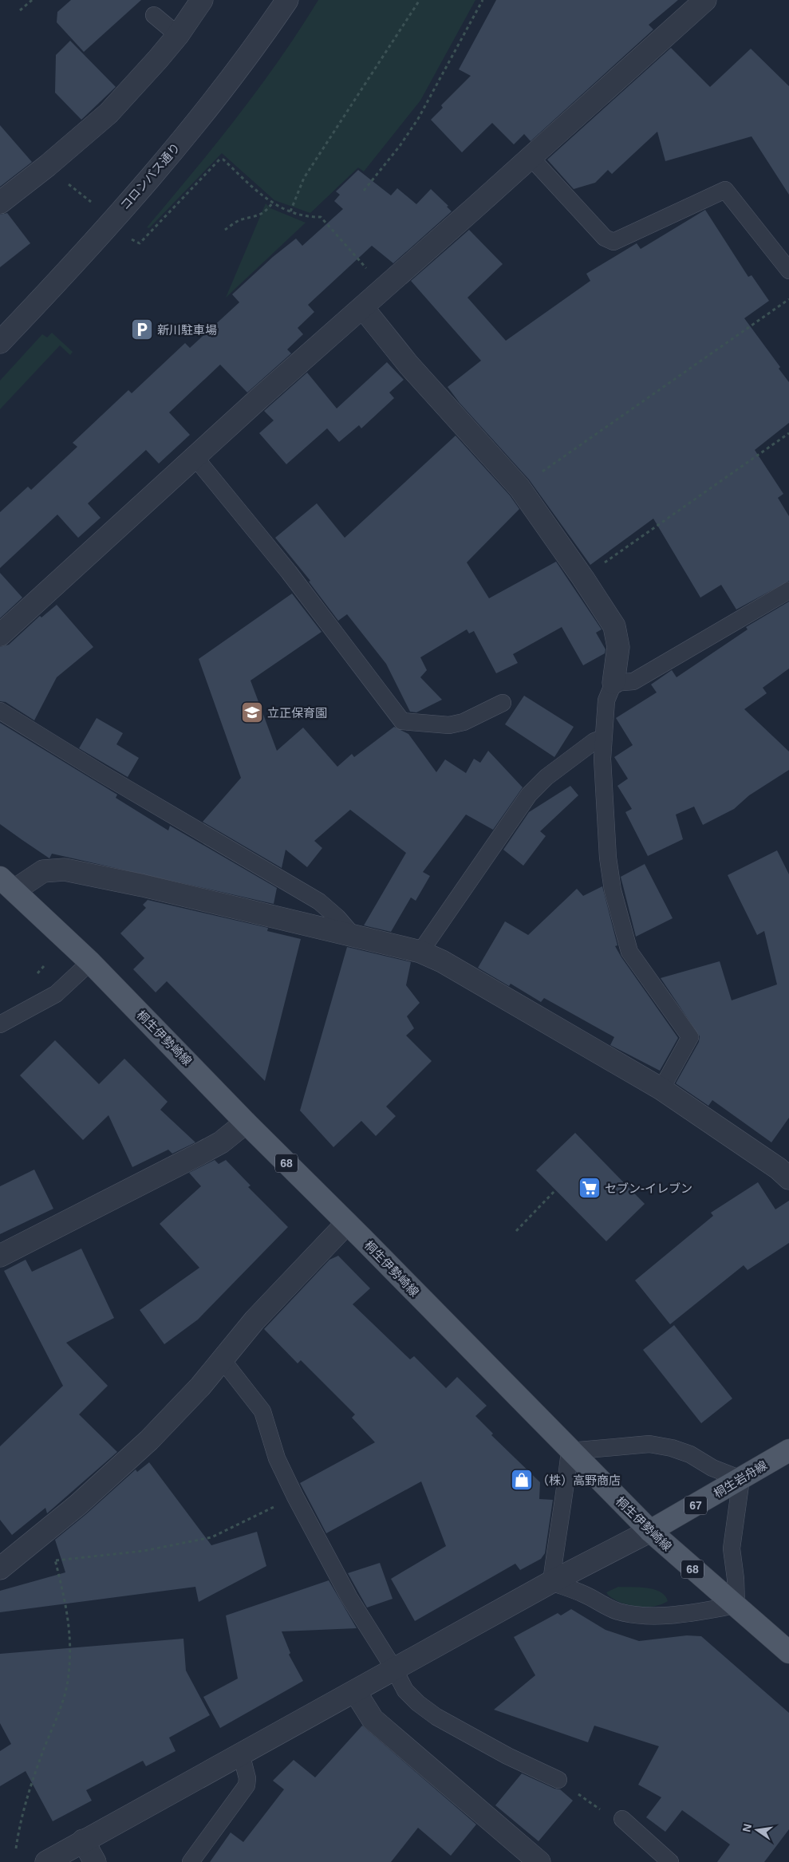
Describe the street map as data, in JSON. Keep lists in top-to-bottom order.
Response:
{
  "streets": {
    "main road": [
      "桐生伊勢崎線",
      "68",
      "桐生岩舟線",
      "67"
    ],
    "street": ["コロンバス通り"]
  },
  "crossings": [
    ["桐生伊勢崎線", "桐生岩舟線"]
  ],
  "places": {
    "parking": ["新川駐車場"],
    "school or university": ["立正保育園"],
    "supermarket": ["セブン-イレブン"],
    "shop": ["（株）高野商店"]
  },
  "north": "left"
}
